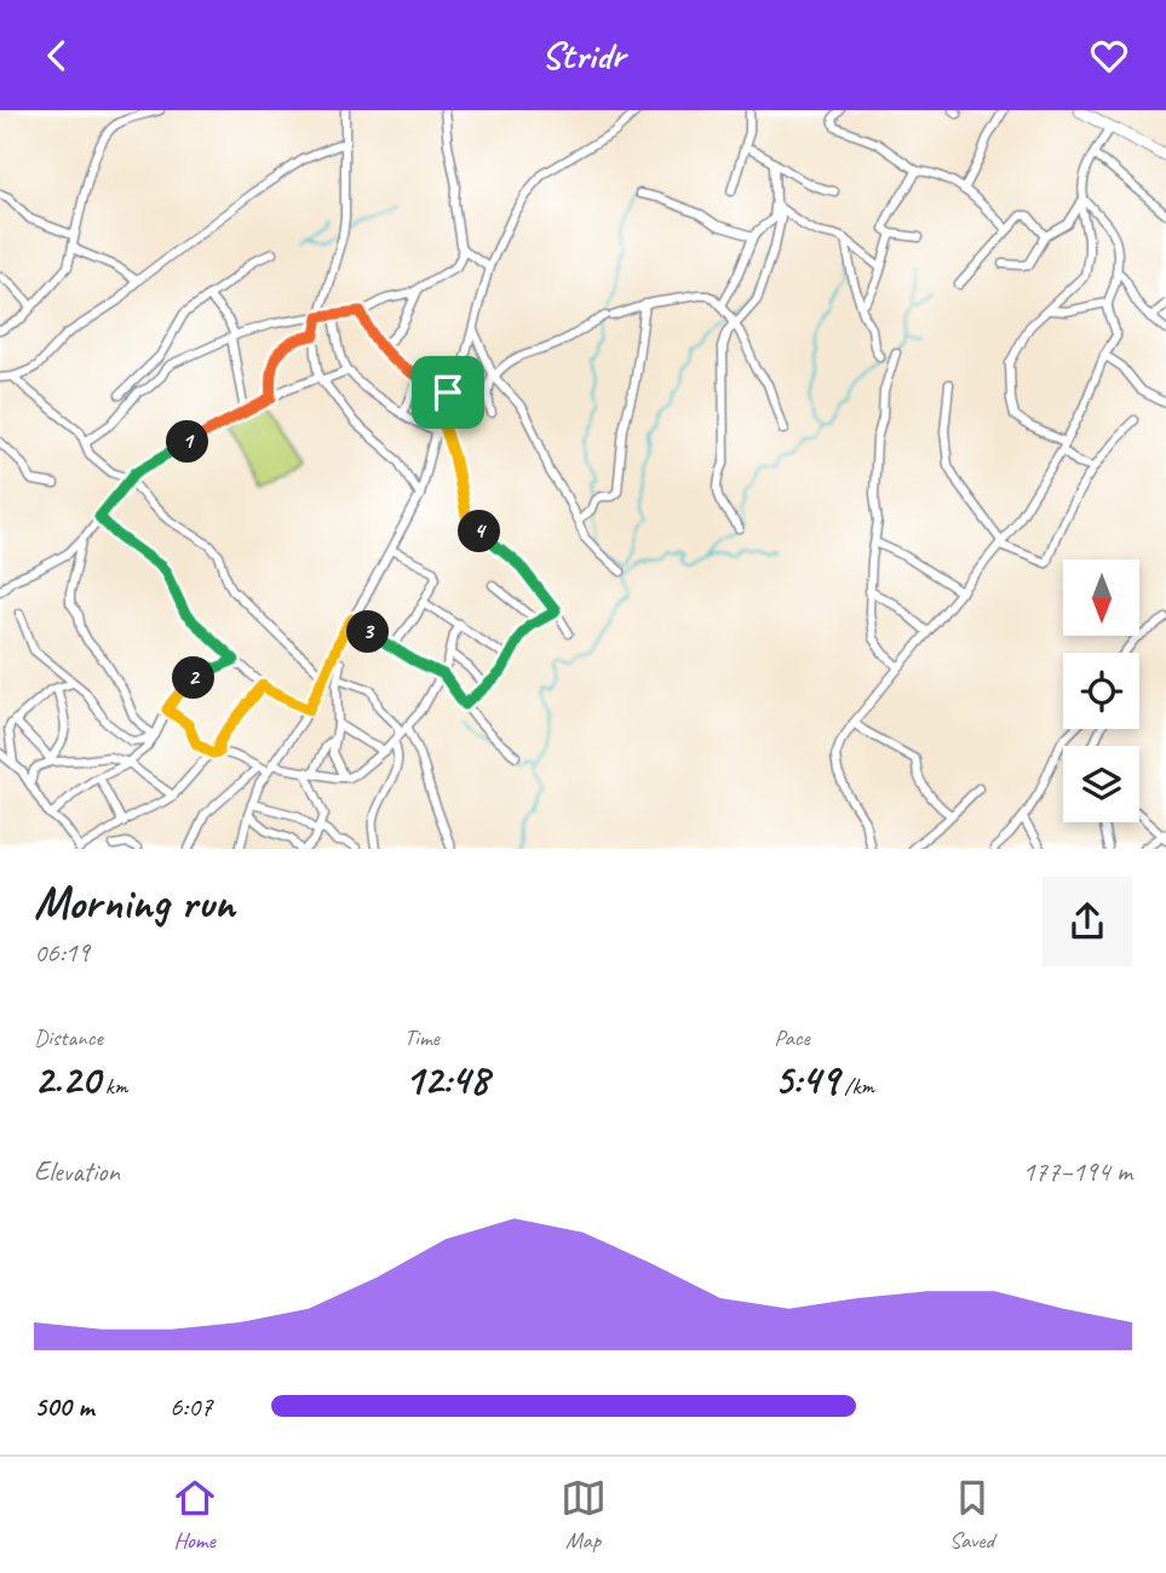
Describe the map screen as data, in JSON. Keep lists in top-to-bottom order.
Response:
{
  "north": "bottom",
  "page": {
    "header": "Stridr",
    "pins": [
      "1",
      "4",
      "3",
      "2"
    ],
    "heading": ["Morning run", "06:19"],
    "stats": [
      ["Distance", "2.20 km"],
      ["Time", "12:48"],
      ["Pace", "5:49 /km"]
    ],
    "chart": ["Elevation", "177–194 m"],
    "list": [
      {
        "name": "500 m",
        "note": "6:07"
      }
    ],
    "tabs": ["Home", "Map", "Saved"]
  }
}
